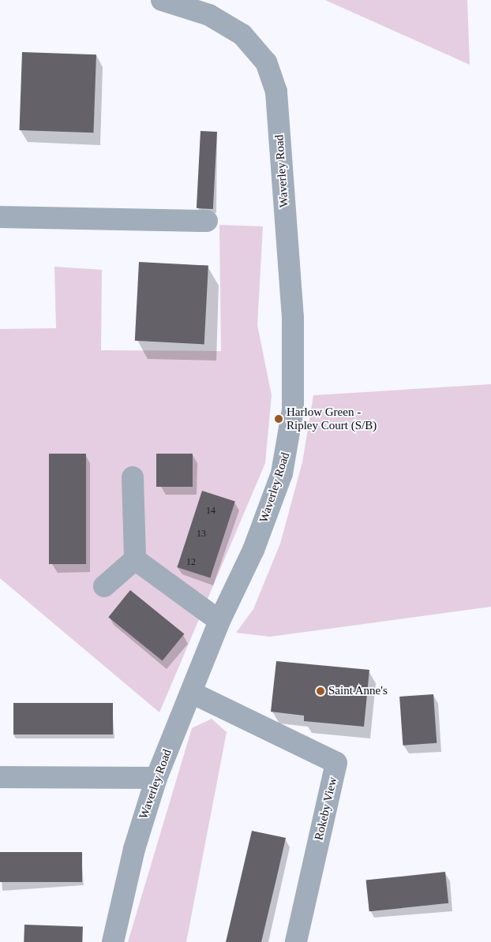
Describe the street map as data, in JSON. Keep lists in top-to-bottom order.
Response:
{
  "streets": {
    "street": ["Waverley Road", "Rokeby View"]
  },
  "crossings": [
    ["Waverley Road", "Rokeby View"]
  ],
  "places": ["Harlow Green - Ripley Court (S/B)", "Saint Anne's"],
  "house_numbers": ["14", "13", "12"]
}
